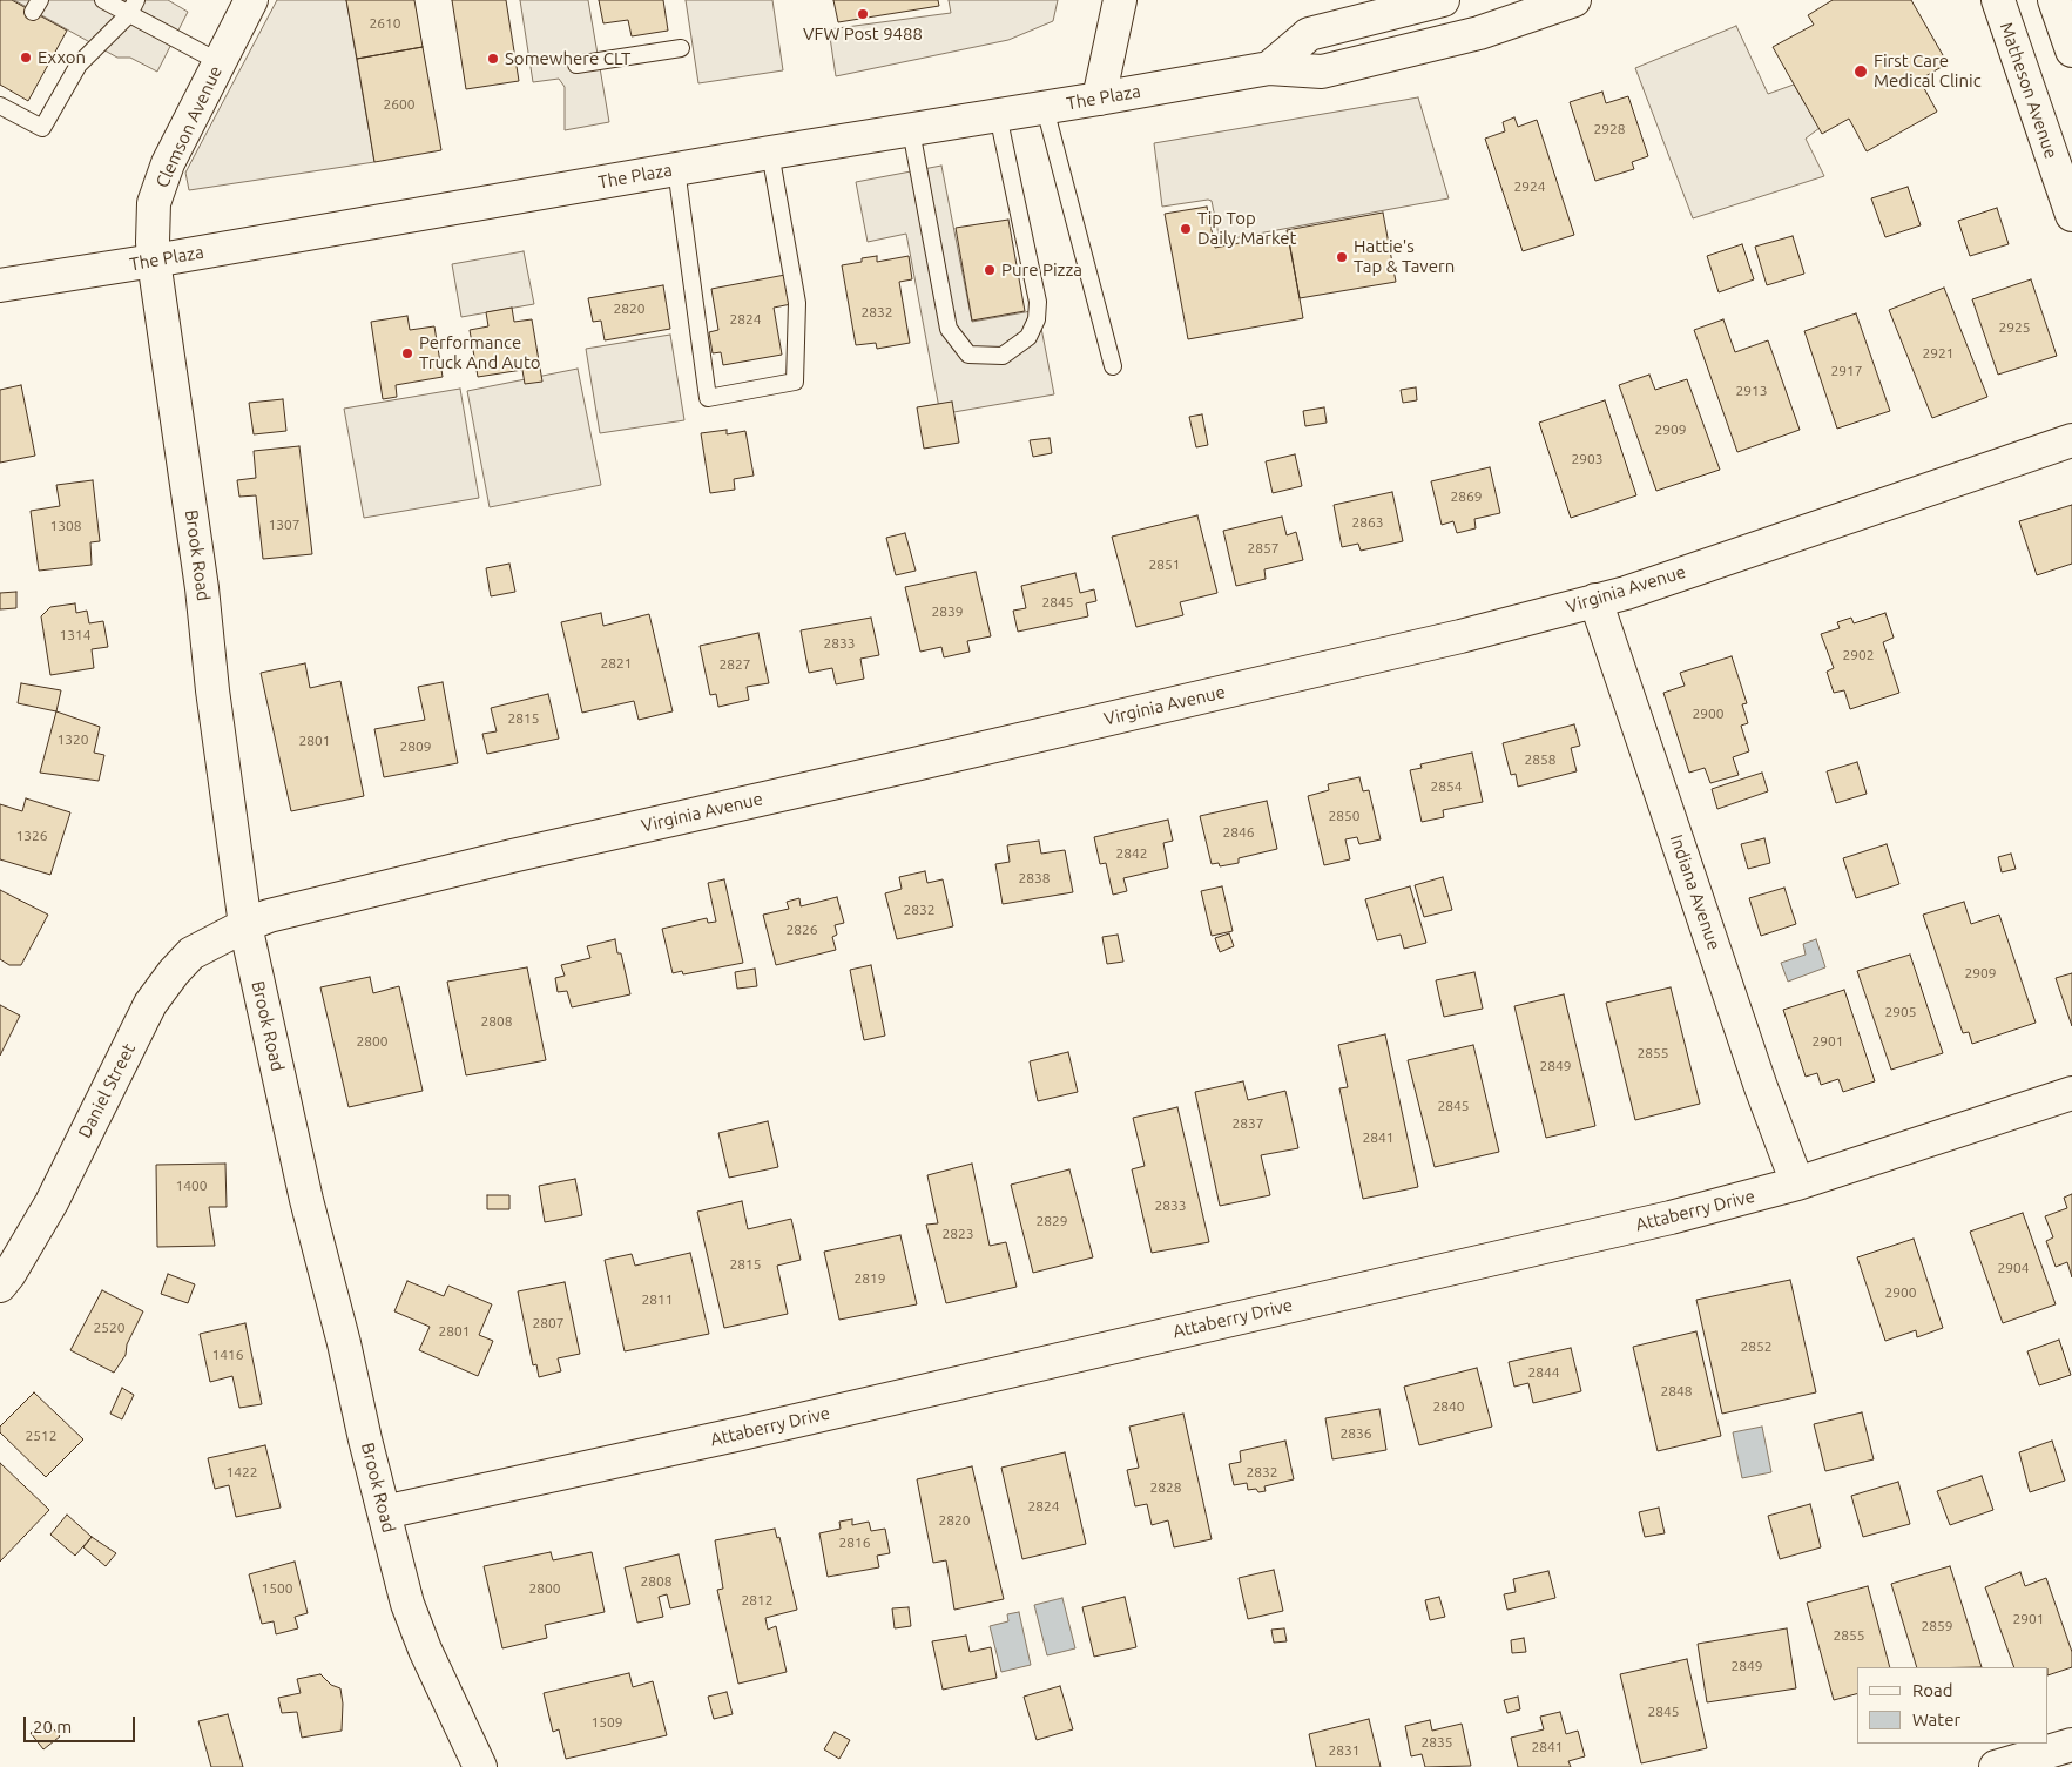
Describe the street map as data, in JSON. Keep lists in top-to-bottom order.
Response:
{
  "streets": {
    "street": [
      "Matheson Avenue",
      "The Plaza",
      "Clemson Avenue",
      "Brook Road",
      "Virginia Avenue",
      "Indiana Avenue",
      "Daniel Street",
      "Attaberry Drive"
    ]
  },
  "crossings": [
    ["The Plaza", "Clemson Avenue"],
    ["The Plaza", "Brook Road"],
    ["Clemson Avenue", "Brook Road"],
    ["Brook Road", "Virginia Avenue"],
    ["Brook Road", "Daniel Street"],
    ["Brook Road", "Attaberry Drive"],
    ["Virginia Avenue", "Indiana Avenue"],
    ["Virginia Avenue", "Daniel Street"],
    ["Indiana Avenue", "Attaberry Drive"]
  ],
  "places": [
    "VFW Post 9488",
    "Exxon",
    "Somewhere CLT",
    "First Care Medical Clinic",
    "Tip Top Daily Market",
    "Hattie's Tap & Tavern",
    "Pure Pizza",
    "Performance Truck And Auto"
  ],
  "house_numbers": [
    "2610",
    "2600",
    "2928",
    "2924",
    "2820",
    "2832",
    "2824",
    "2925",
    "2921",
    "2917",
    "2913",
    "2909",
    "2903",
    "2869",
    "2863",
    "1307",
    "1308",
    "2857",
    "2851",
    "2845",
    "2839",
    "1314",
    "2833",
    "2902",
    "2821",
    "2827",
    "2900",
    "2815",
    "1320",
    "2801",
    "2809",
    "2858",
    "2854",
    "2850",
    "2846",
    "1326",
    "2842",
    "2838",
    "2832",
    "2826",
    "2909",
    "2905",
    "2808",
    "2800",
    "2901",
    "2855",
    "2849",
    "2845",
    "2837",
    "2841",
    "1400",
    "2833",
    "2829",
    "2823",
    "2815",
    "2904",
    "2819",
    "2900",
    "2811",
    "2807",
    "2520",
    "2801",
    "2852",
    "1416",
    "2844",
    "2848",
    "2840",
    "2836",
    "2512",
    "1422",
    "2832",
    "2828",
    "2824",
    "2820",
    "2816",
    "2808",
    "1500",
    "2800",
    "2812",
    "2901",
    "2859",
    "2855",
    "2849",
    "2845",
    "1509",
    "2835",
    "2841",
    "2831"
  ],
  "legend": ["Road", "Water"],
  "scale_bar": "20 m"
}
